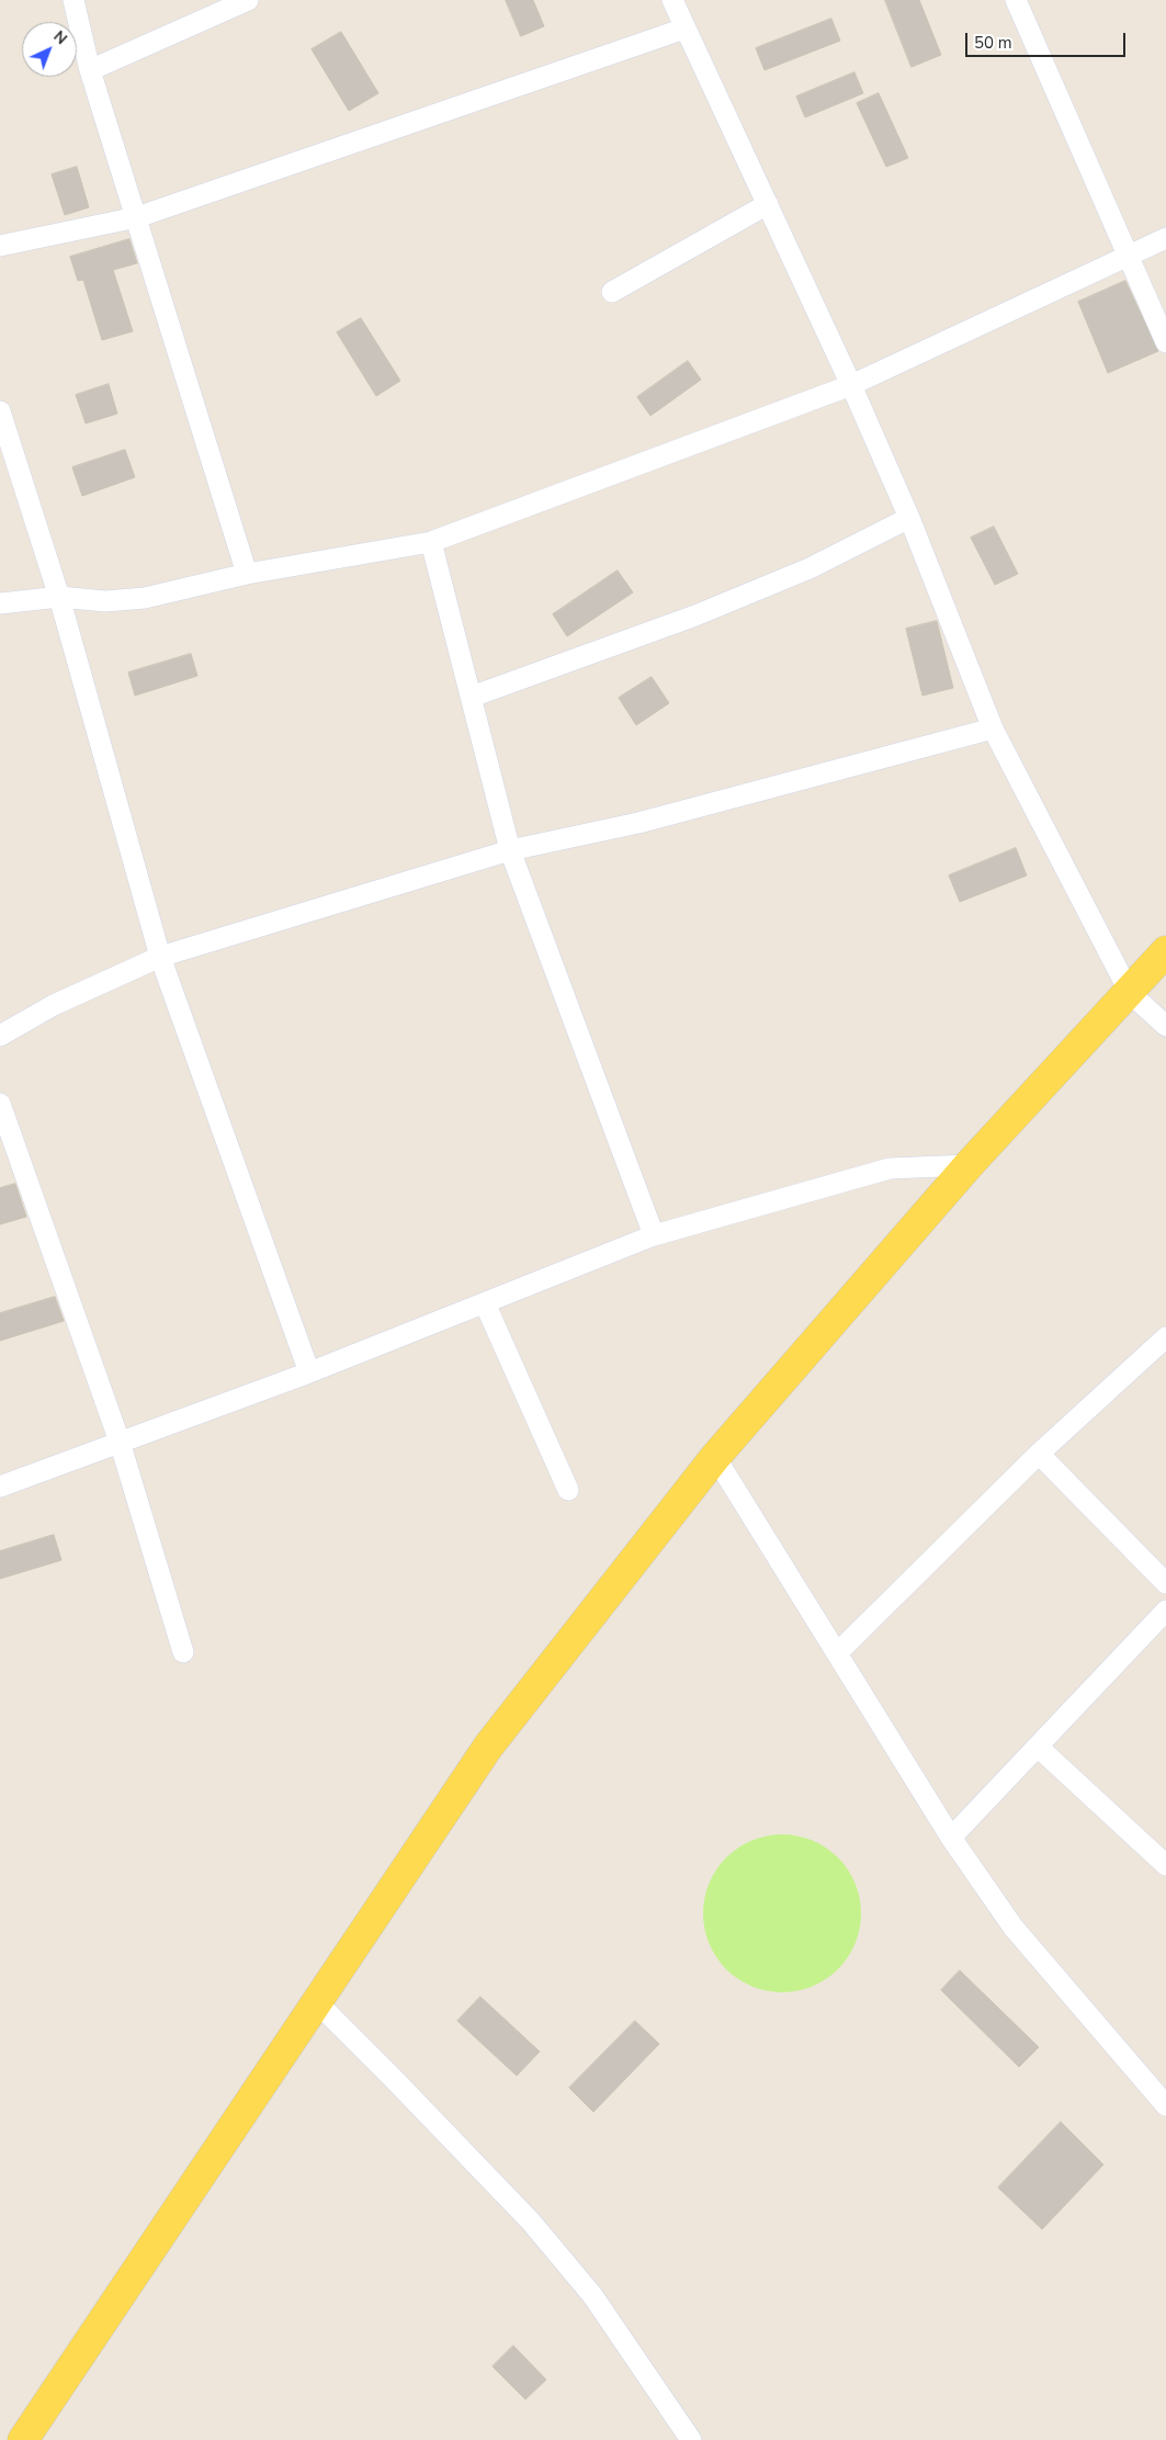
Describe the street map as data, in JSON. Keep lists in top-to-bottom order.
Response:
{
  "scale_bar": "50 m",
  "north": "top right"
}
